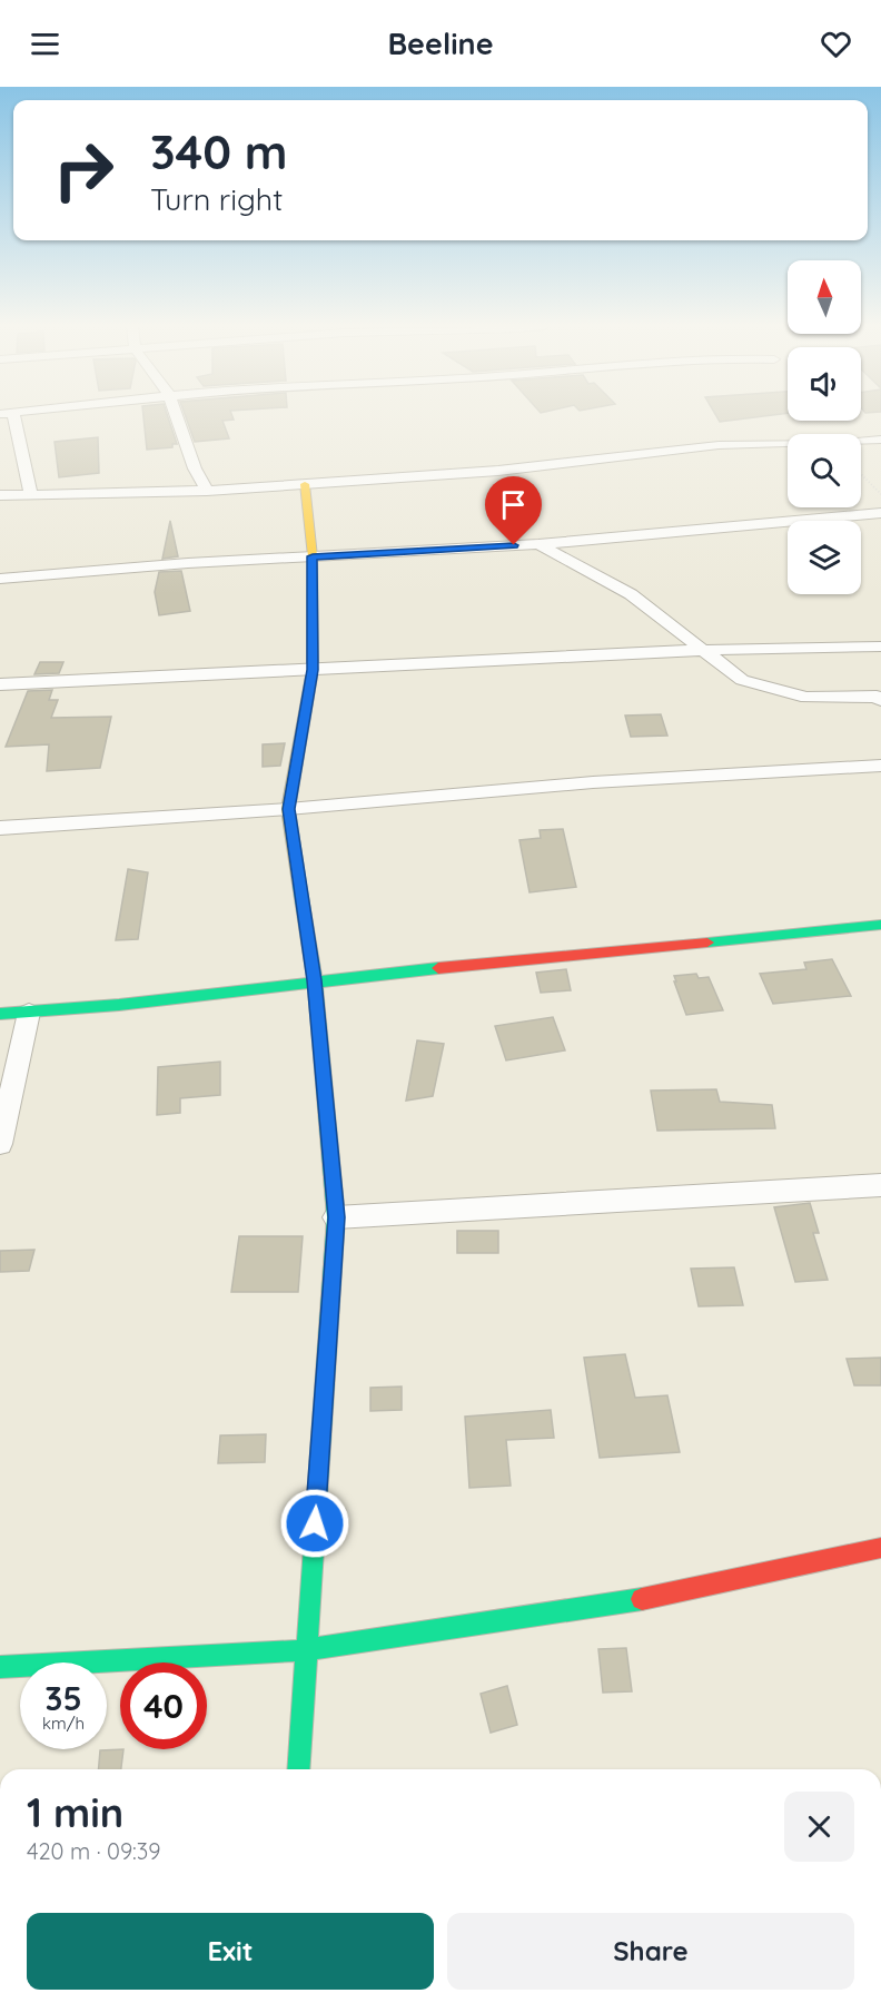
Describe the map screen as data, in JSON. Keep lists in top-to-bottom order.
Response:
{
  "north": "top",
  "page": {
    "header": "Beeline",
    "turn": ["340 m", "Turn right"],
    "speed": "35 km/h",
    "limit": "40",
    "heading": ["1 min", "420 m · 09:39"],
    "buttons": ["Exit", "Share"]
  }
}
